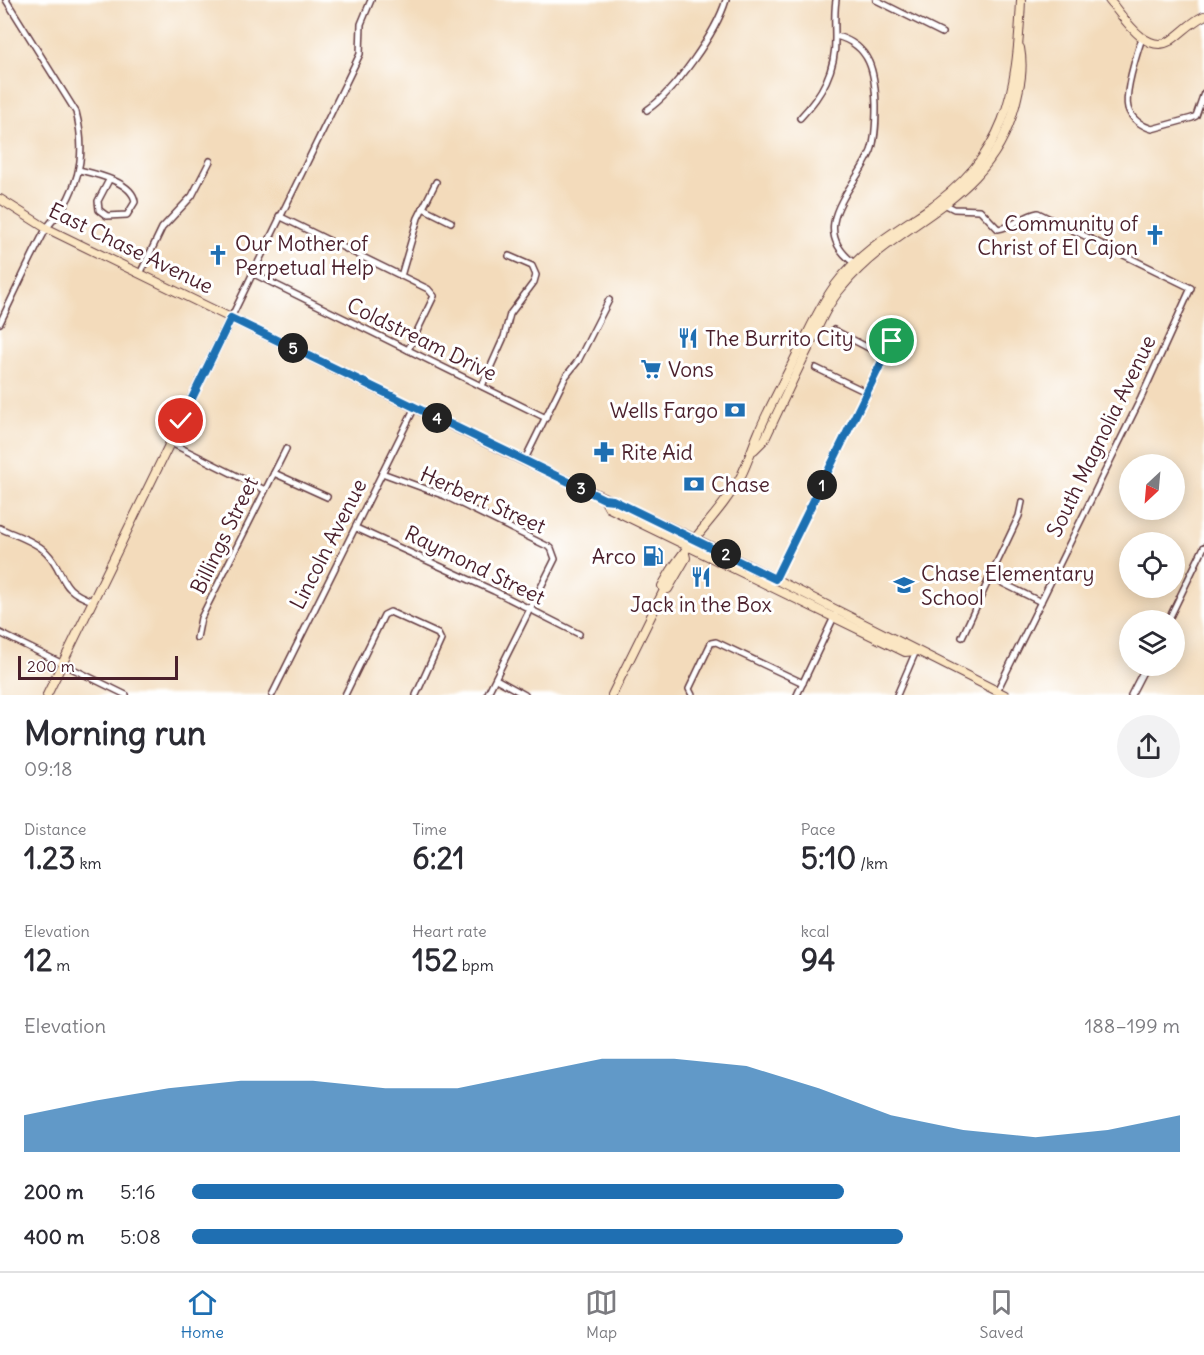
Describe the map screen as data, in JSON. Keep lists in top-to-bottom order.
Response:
{
  "streets": {
    "main road": ["East Chase Avenue"],
    "street": [
      "Coldstream Drive",
      "South Magnolia Avenue",
      "Herbert Street",
      "Billings Street",
      "Lincoln Avenue",
      "Raymond Street"
    ]
  },
  "crossings": [
    ["East Chase Avenue", "South Magnolia Avenue"],
    ["East Chase Avenue", "Lincoln Avenue"],
    ["Herbert Street", "Lincoln Avenue"],
    ["Herbert Street", "Raymond Street"],
    ["Lincoln Avenue", "Raymond Street"]
  ],
  "places": {
    "church": ["Community of Christ of El Cajon", "Our Mother of Perpetual Help"],
    "restaurant": ["The Burrito City", "Jack in the Box"],
    "supermarket": ["Vons"],
    "bank": ["Wells Fargo", "Chase"],
    "pharmacy": ["Rite Aid"],
    "fuel station": ["Arco"],
    "school or university": ["Chase Elementary School"]
  },
  "scale_bar": "200 m",
  "north": "bottom left",
  "page": {
    "pins": [
      "5",
      "4",
      "1",
      "3",
      "2"
    ],
    "scale": "200 m",
    "heading": ["Morning run", "09:18"],
    "stats": [
      ["Distance", "1.23 km"],
      ["Time", "6:21"],
      ["Pace", "5:10 /km"],
      ["Elevation", "12 m"],
      ["Heart rate", "152 bpm"],
      ["kcal", "94"]
    ],
    "chart": ["Elevation", "188–199 m"],
    "list": [
      {
        "name": "200 m",
        "note": "5:16"
      },
      {
        "name": "400 m",
        "note": "5:08"
      }
    ],
    "tabs": ["Home", "Map", "Saved"]
  }
}
